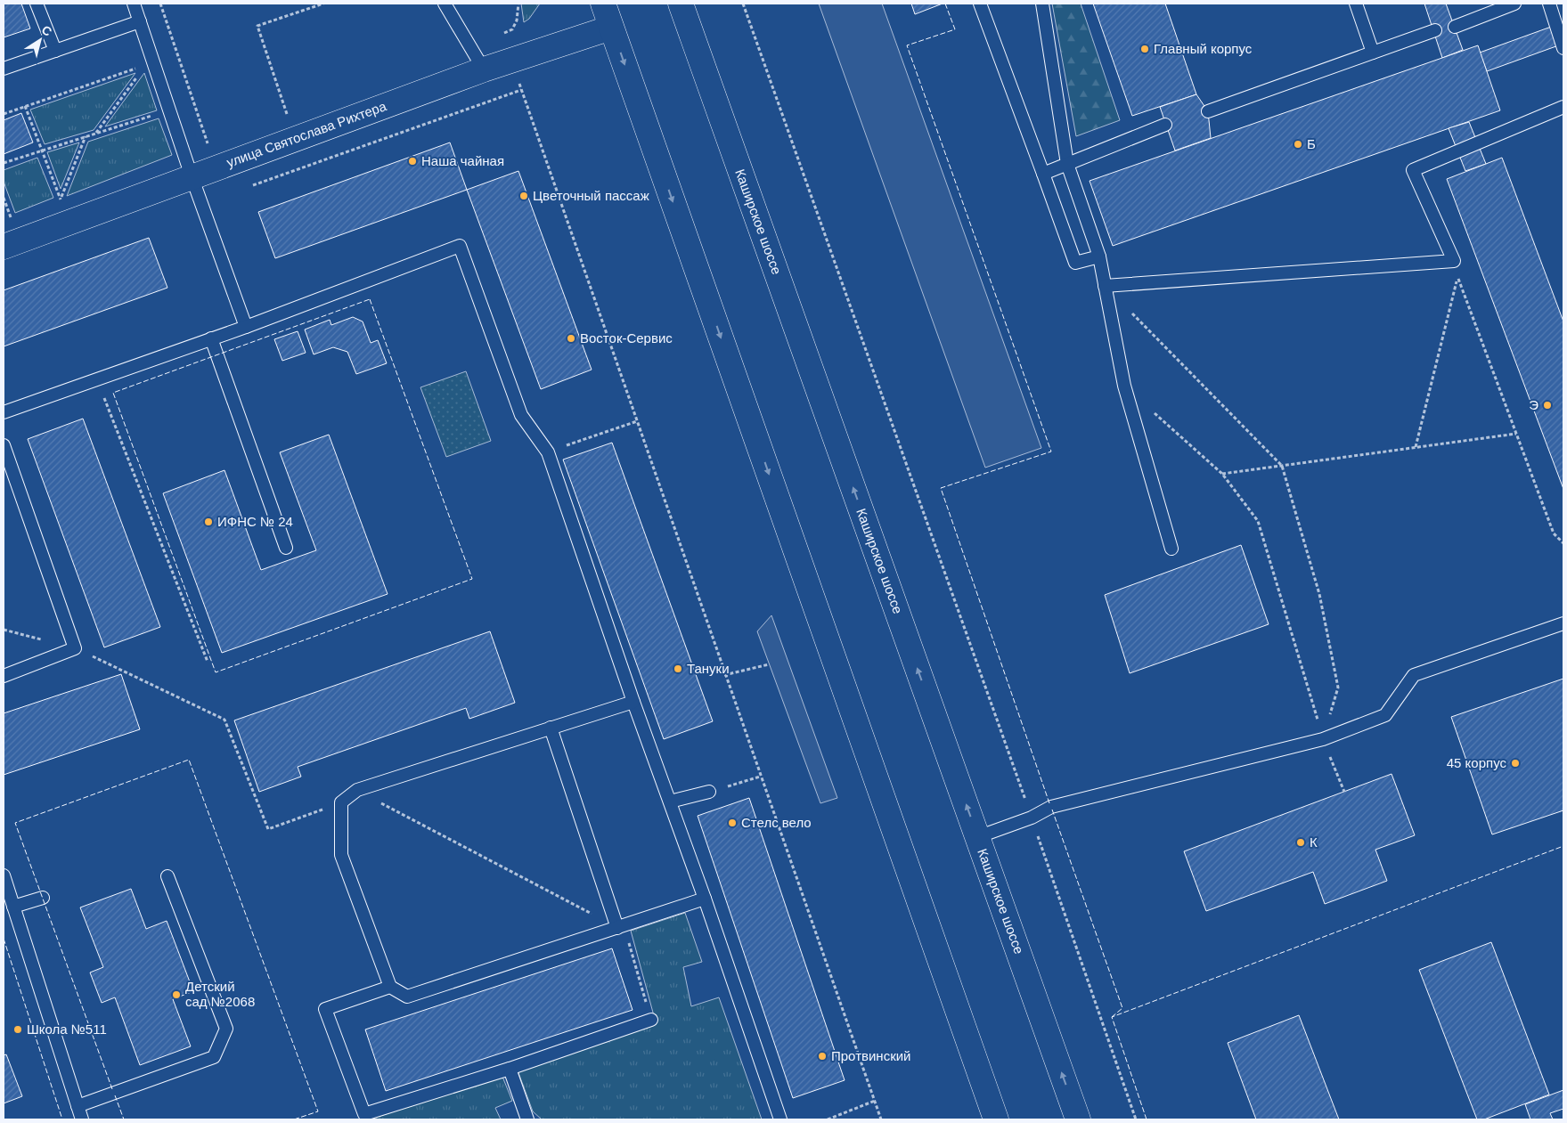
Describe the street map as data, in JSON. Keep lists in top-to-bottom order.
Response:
{
  "streets": {
    "main road": ["улица Святослава Рихтера", "Каширское шоссе"]
  },
  "places": [
    "Главный корпус",
    "Б",
    "Наша чайная",
    "Цветочный пассаж",
    "Восток-Сервис",
    "Э",
    "ИФНС № 24",
    "Тануки",
    "45 корпус",
    "Стелс вело",
    "К",
    "Детский сад №2068",
    "Школа №511",
    "Протвинский"
  ],
  "north": "top right"
}
